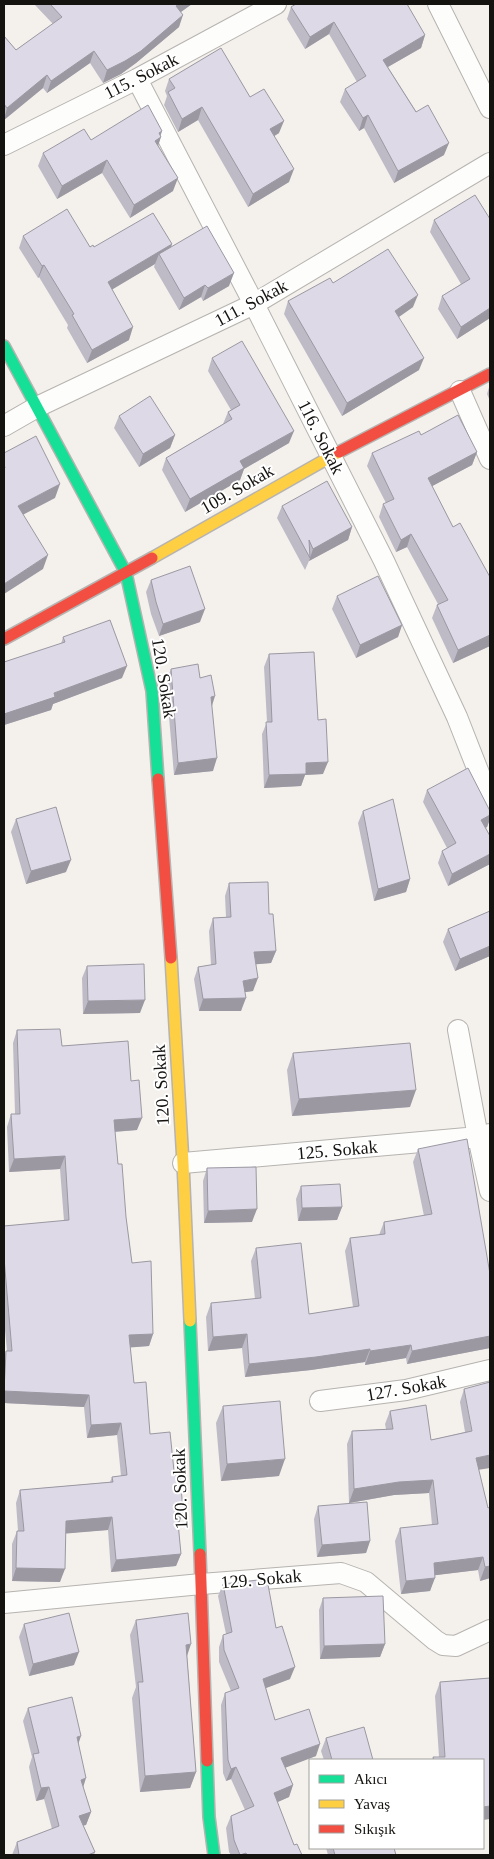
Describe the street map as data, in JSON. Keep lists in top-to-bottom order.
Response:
{
  "streets": {
    "street": [
      "115. Sokak",
      "111. Sokak",
      "116. Sokak",
      "109. Sokak",
      "120. Sokak",
      "125. Sokak",
      "127. Sokak",
      "129. Sokak"
    ]
  },
  "crossings": [
    ["115. Sokak", "116. Sokak"],
    ["111. Sokak", "116. Sokak"],
    ["111. Sokak", "120. Sokak"],
    ["116. Sokak", "109. Sokak"],
    ["109. Sokak", "120. Sokak"],
    ["120. Sokak", "125. Sokak"],
    ["120. Sokak", "129. Sokak"]
  ],
  "legend": ["Akıcı", "Yavaş", "Sıkışık"]
}
